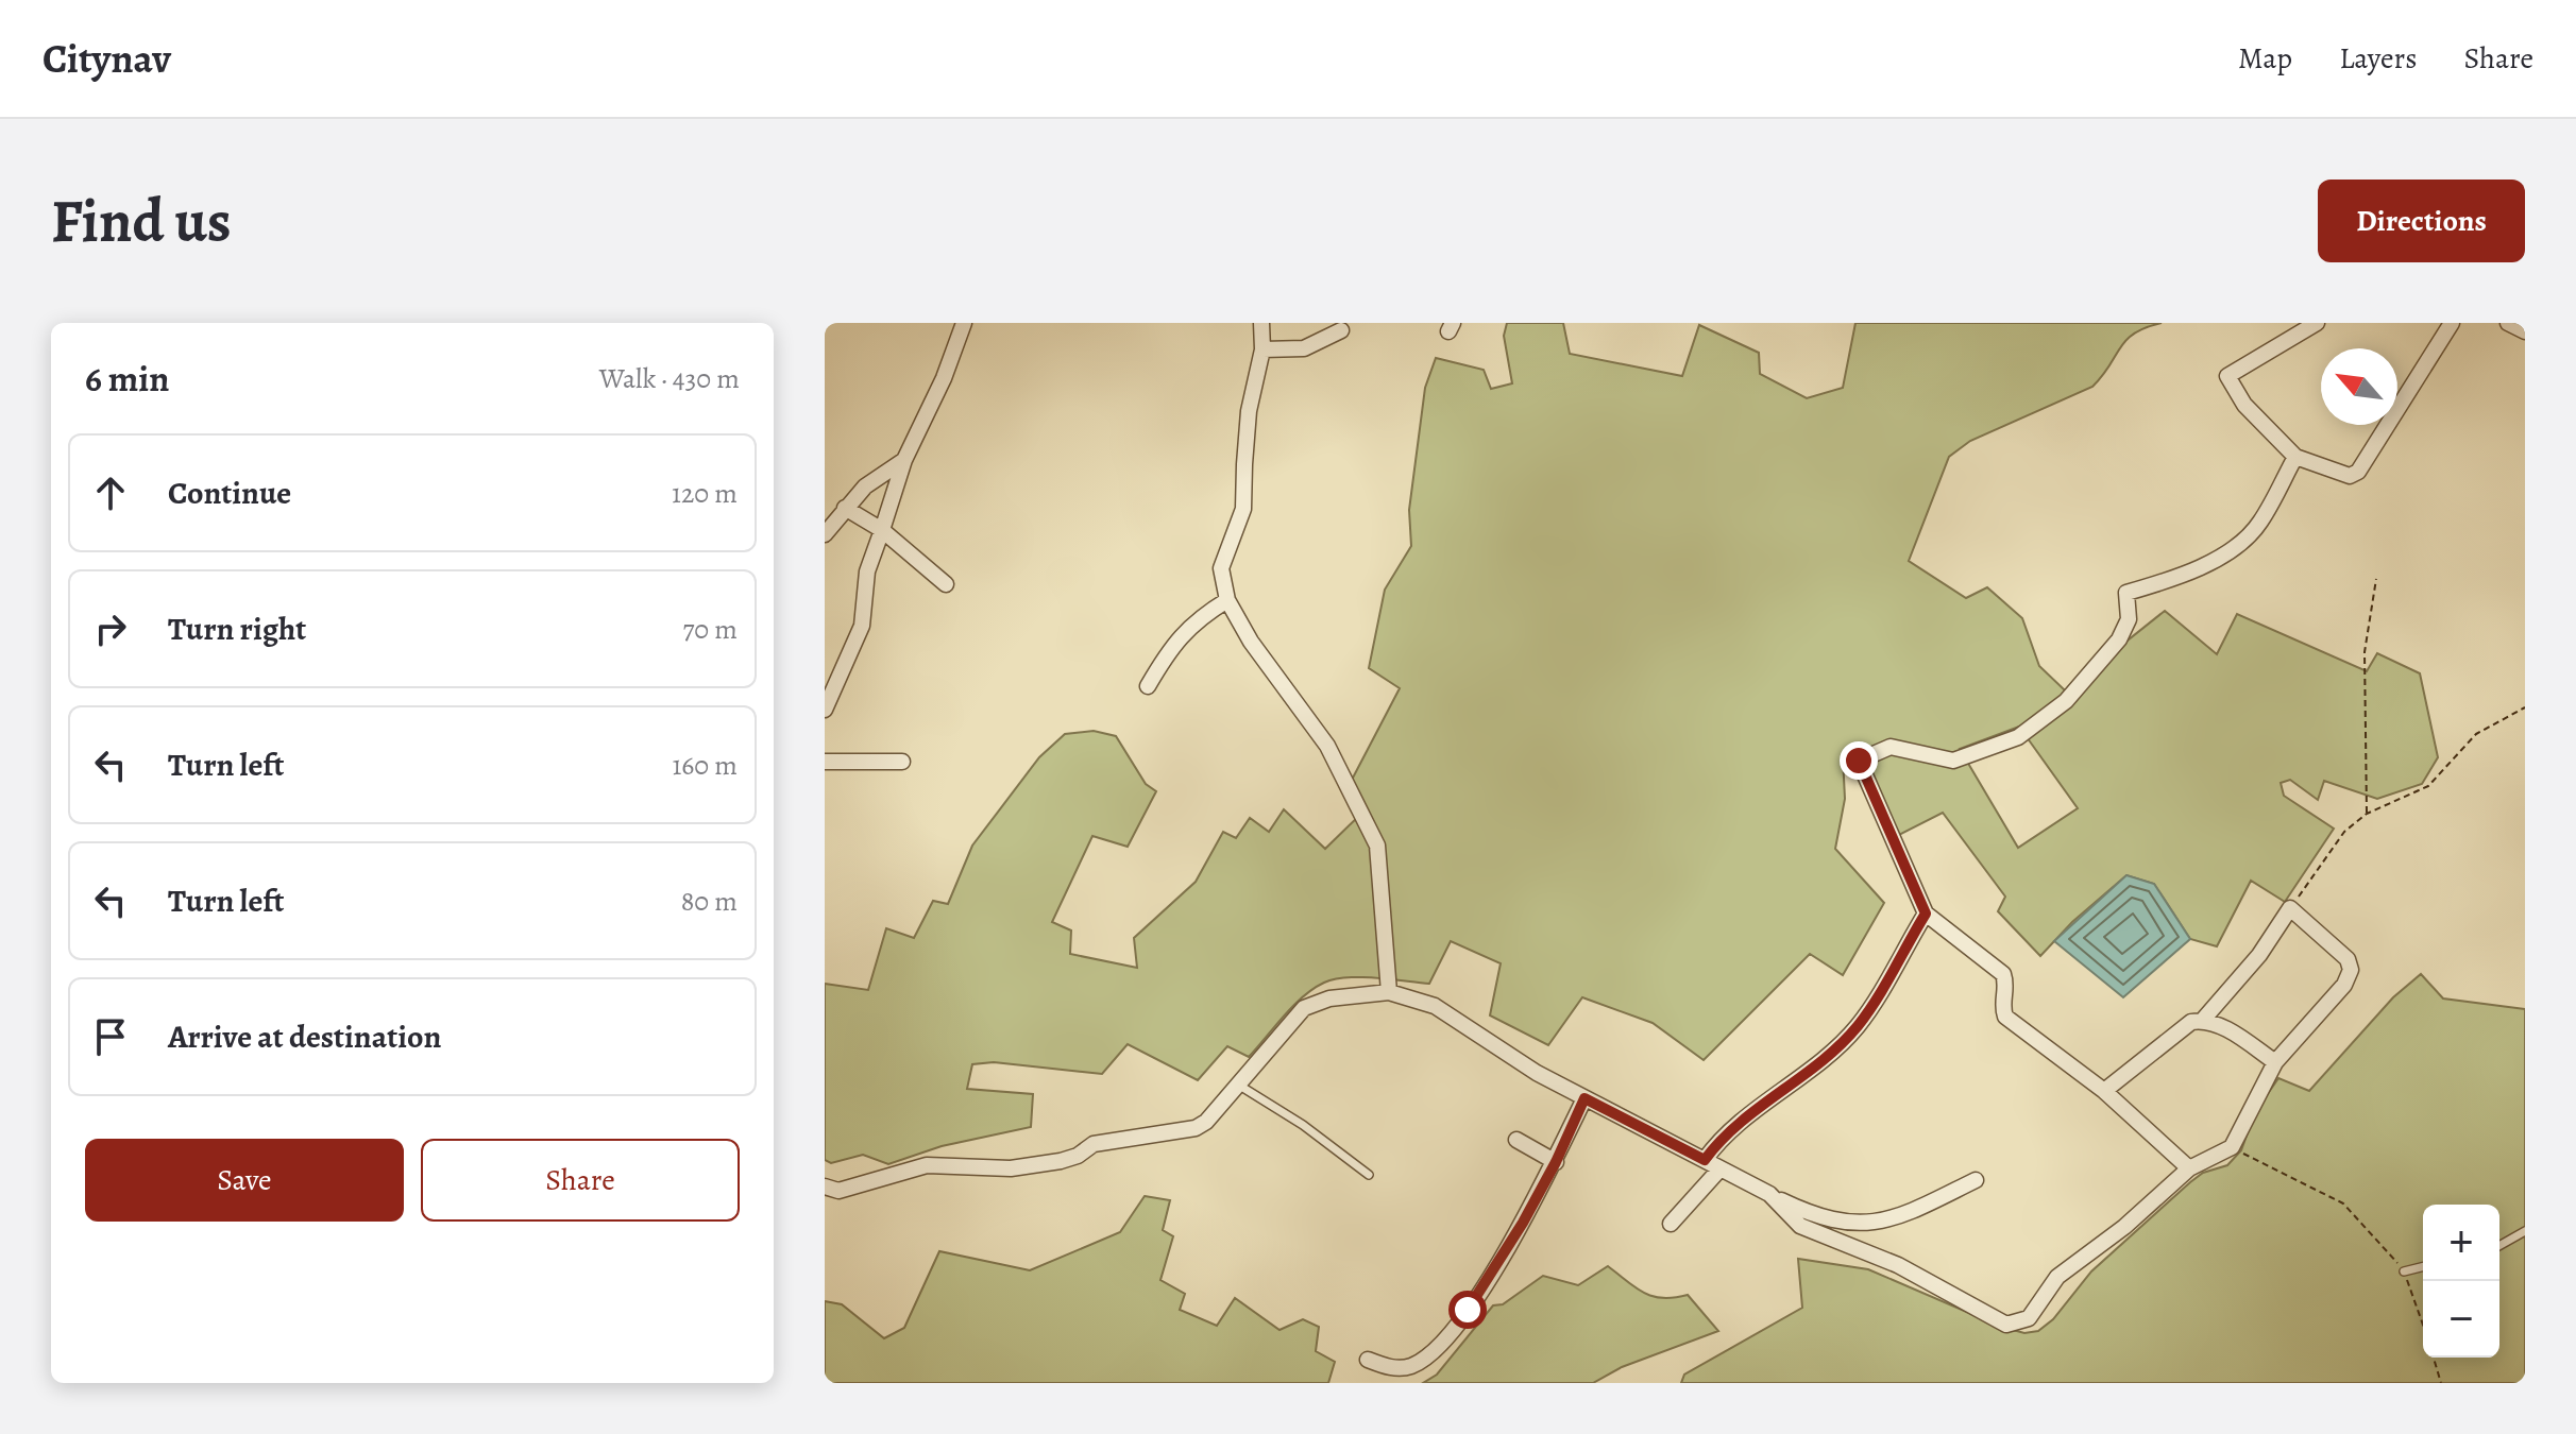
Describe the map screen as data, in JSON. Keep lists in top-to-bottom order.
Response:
{
  "north": "top left",
  "page": {
    "header": "Citynav",
    "nav": ["Map", "Layers", "Share"],
    "buttons": [
      "Directions",
      ["Save", "Share"]
    ],
    "title": "Find us",
    "heading": ["6 min", "Walk · 430 m"],
    "list": [
      ["Continue", "120 m"],
      ["Turn right", "70 m"],
      ["Turn left", "160 m"],
      ["Turn left", "80 m"],
      "Arrive at destination"
    ],
    "map_buttons": ["+", "−"]
  }
}
